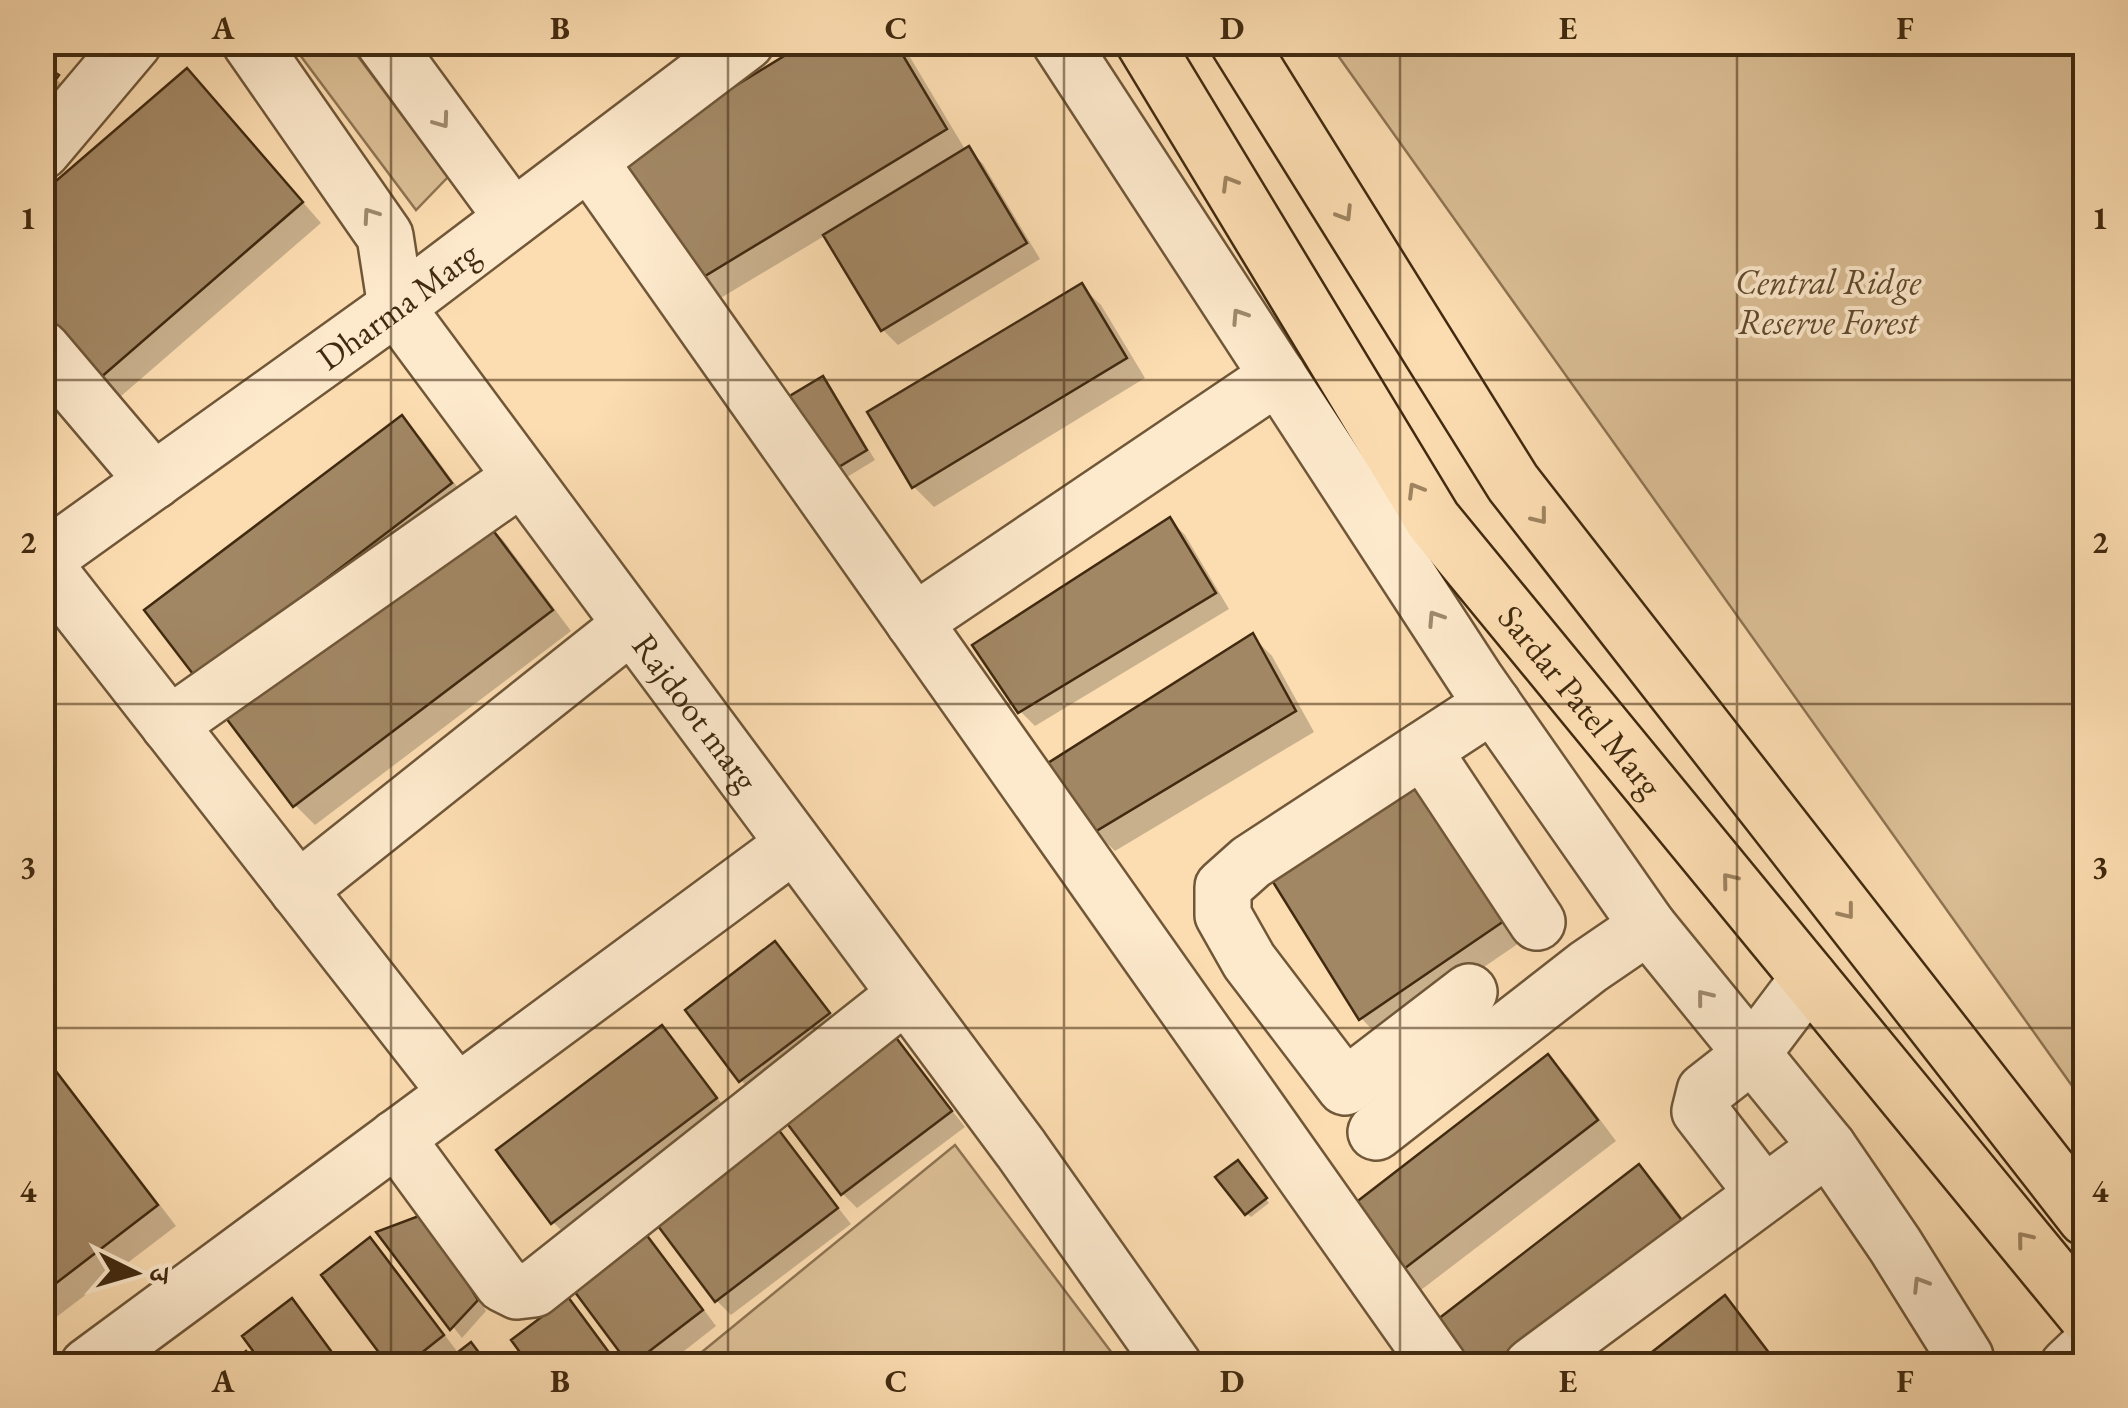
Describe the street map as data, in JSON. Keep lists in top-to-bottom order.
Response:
{
  "streets": {
    "main road": ["Sardar Patel Marg"],
    "street": ["Dharma Marg", "Rajdoot marg"]
  },
  "crossings": [
    ["Dharma Marg", "Rajdoot marg"]
  ],
  "parks": ["Central Ridge Reserve Forest"],
  "north": "right",
  "grid": {
    "columns": [
      "A",
      "B",
      "C",
      "D",
      "E",
      "F"
    ],
    "rows": [
      "1",
      "2",
      "3",
      "4"
    ]
  }
}
